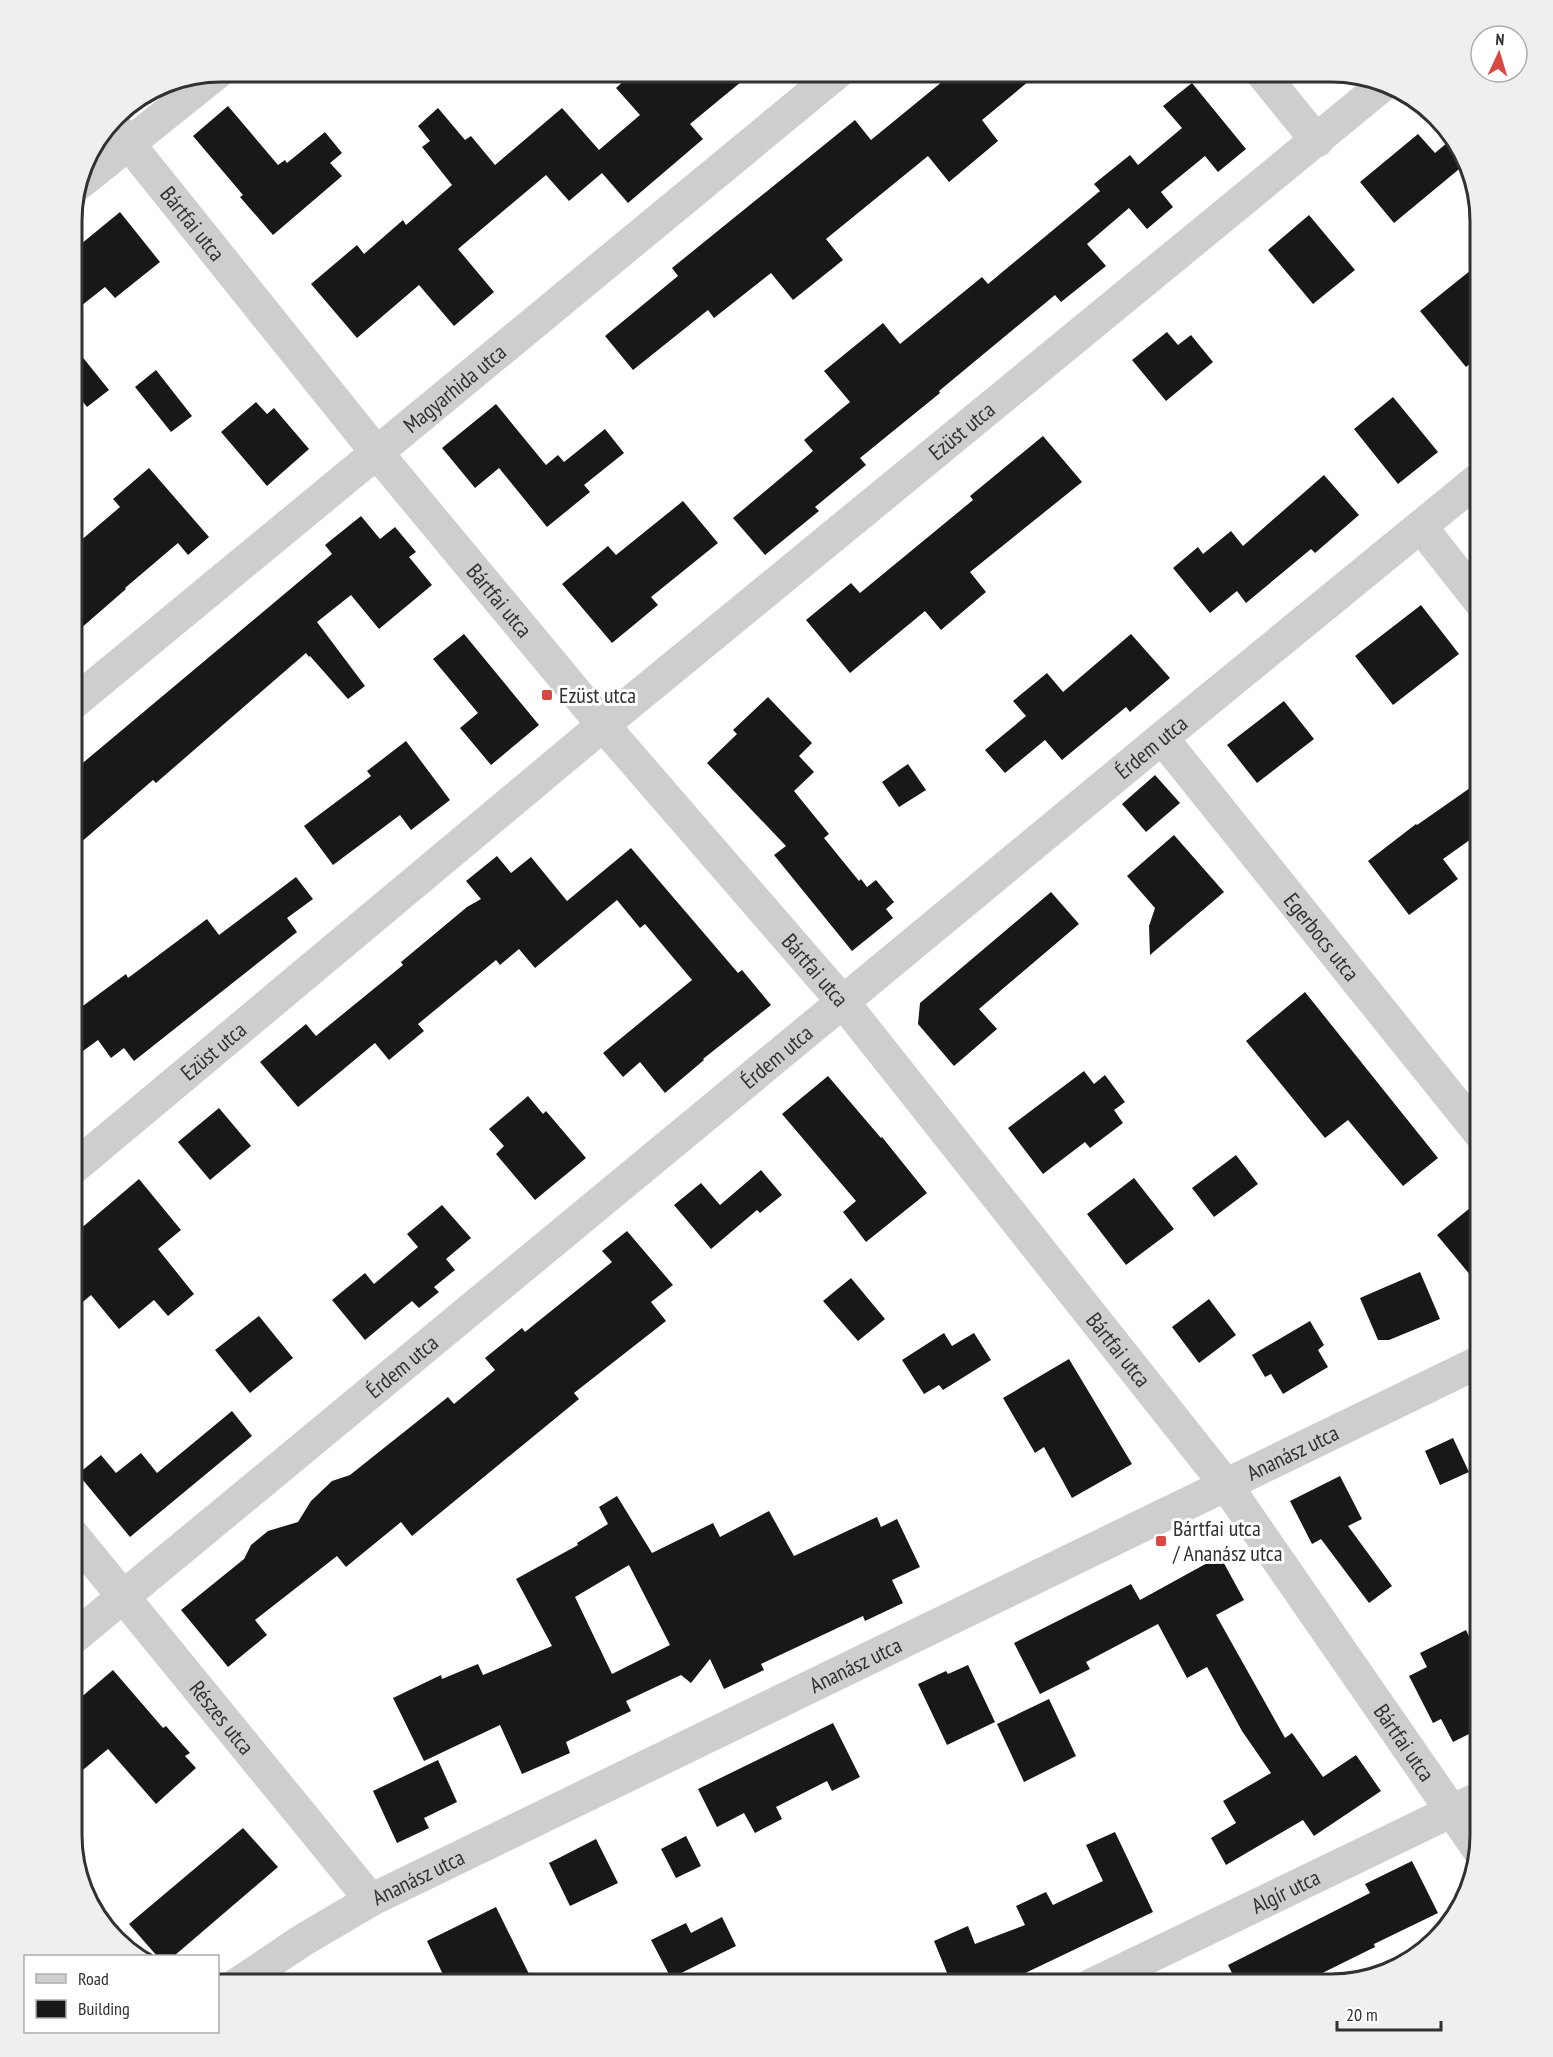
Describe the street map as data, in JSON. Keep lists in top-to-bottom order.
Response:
{
  "streets": {
    "street": [
      "Bártfai utca",
      "Magyarhida utca",
      "Ezüst utca",
      "Érdem utca",
      "Egerbocs utca",
      "Ananász utca",
      "Részes utca",
      "Algír utca"
    ]
  },
  "crossings": [
    ["Bártfai utca", "Magyarhida utca"],
    ["Bártfai utca", "Ezüst utca"],
    ["Bártfai utca", "Érdem utca"],
    ["Bártfai utca", "Ananász utca"],
    ["Bártfai utca", "Algír utca"],
    ["Érdem utca", "Egerbocs utca"],
    ["Érdem utca", "Részes utca"],
    ["Ananász utca", "Részes utca"]
  ],
  "places": {
    "transit": ["Ezüst utca", "Bártfai utca / Ananász utca"]
  },
  "legend": ["Road", "Building"],
  "scale_bar": "20 m",
  "north": "top"
}
